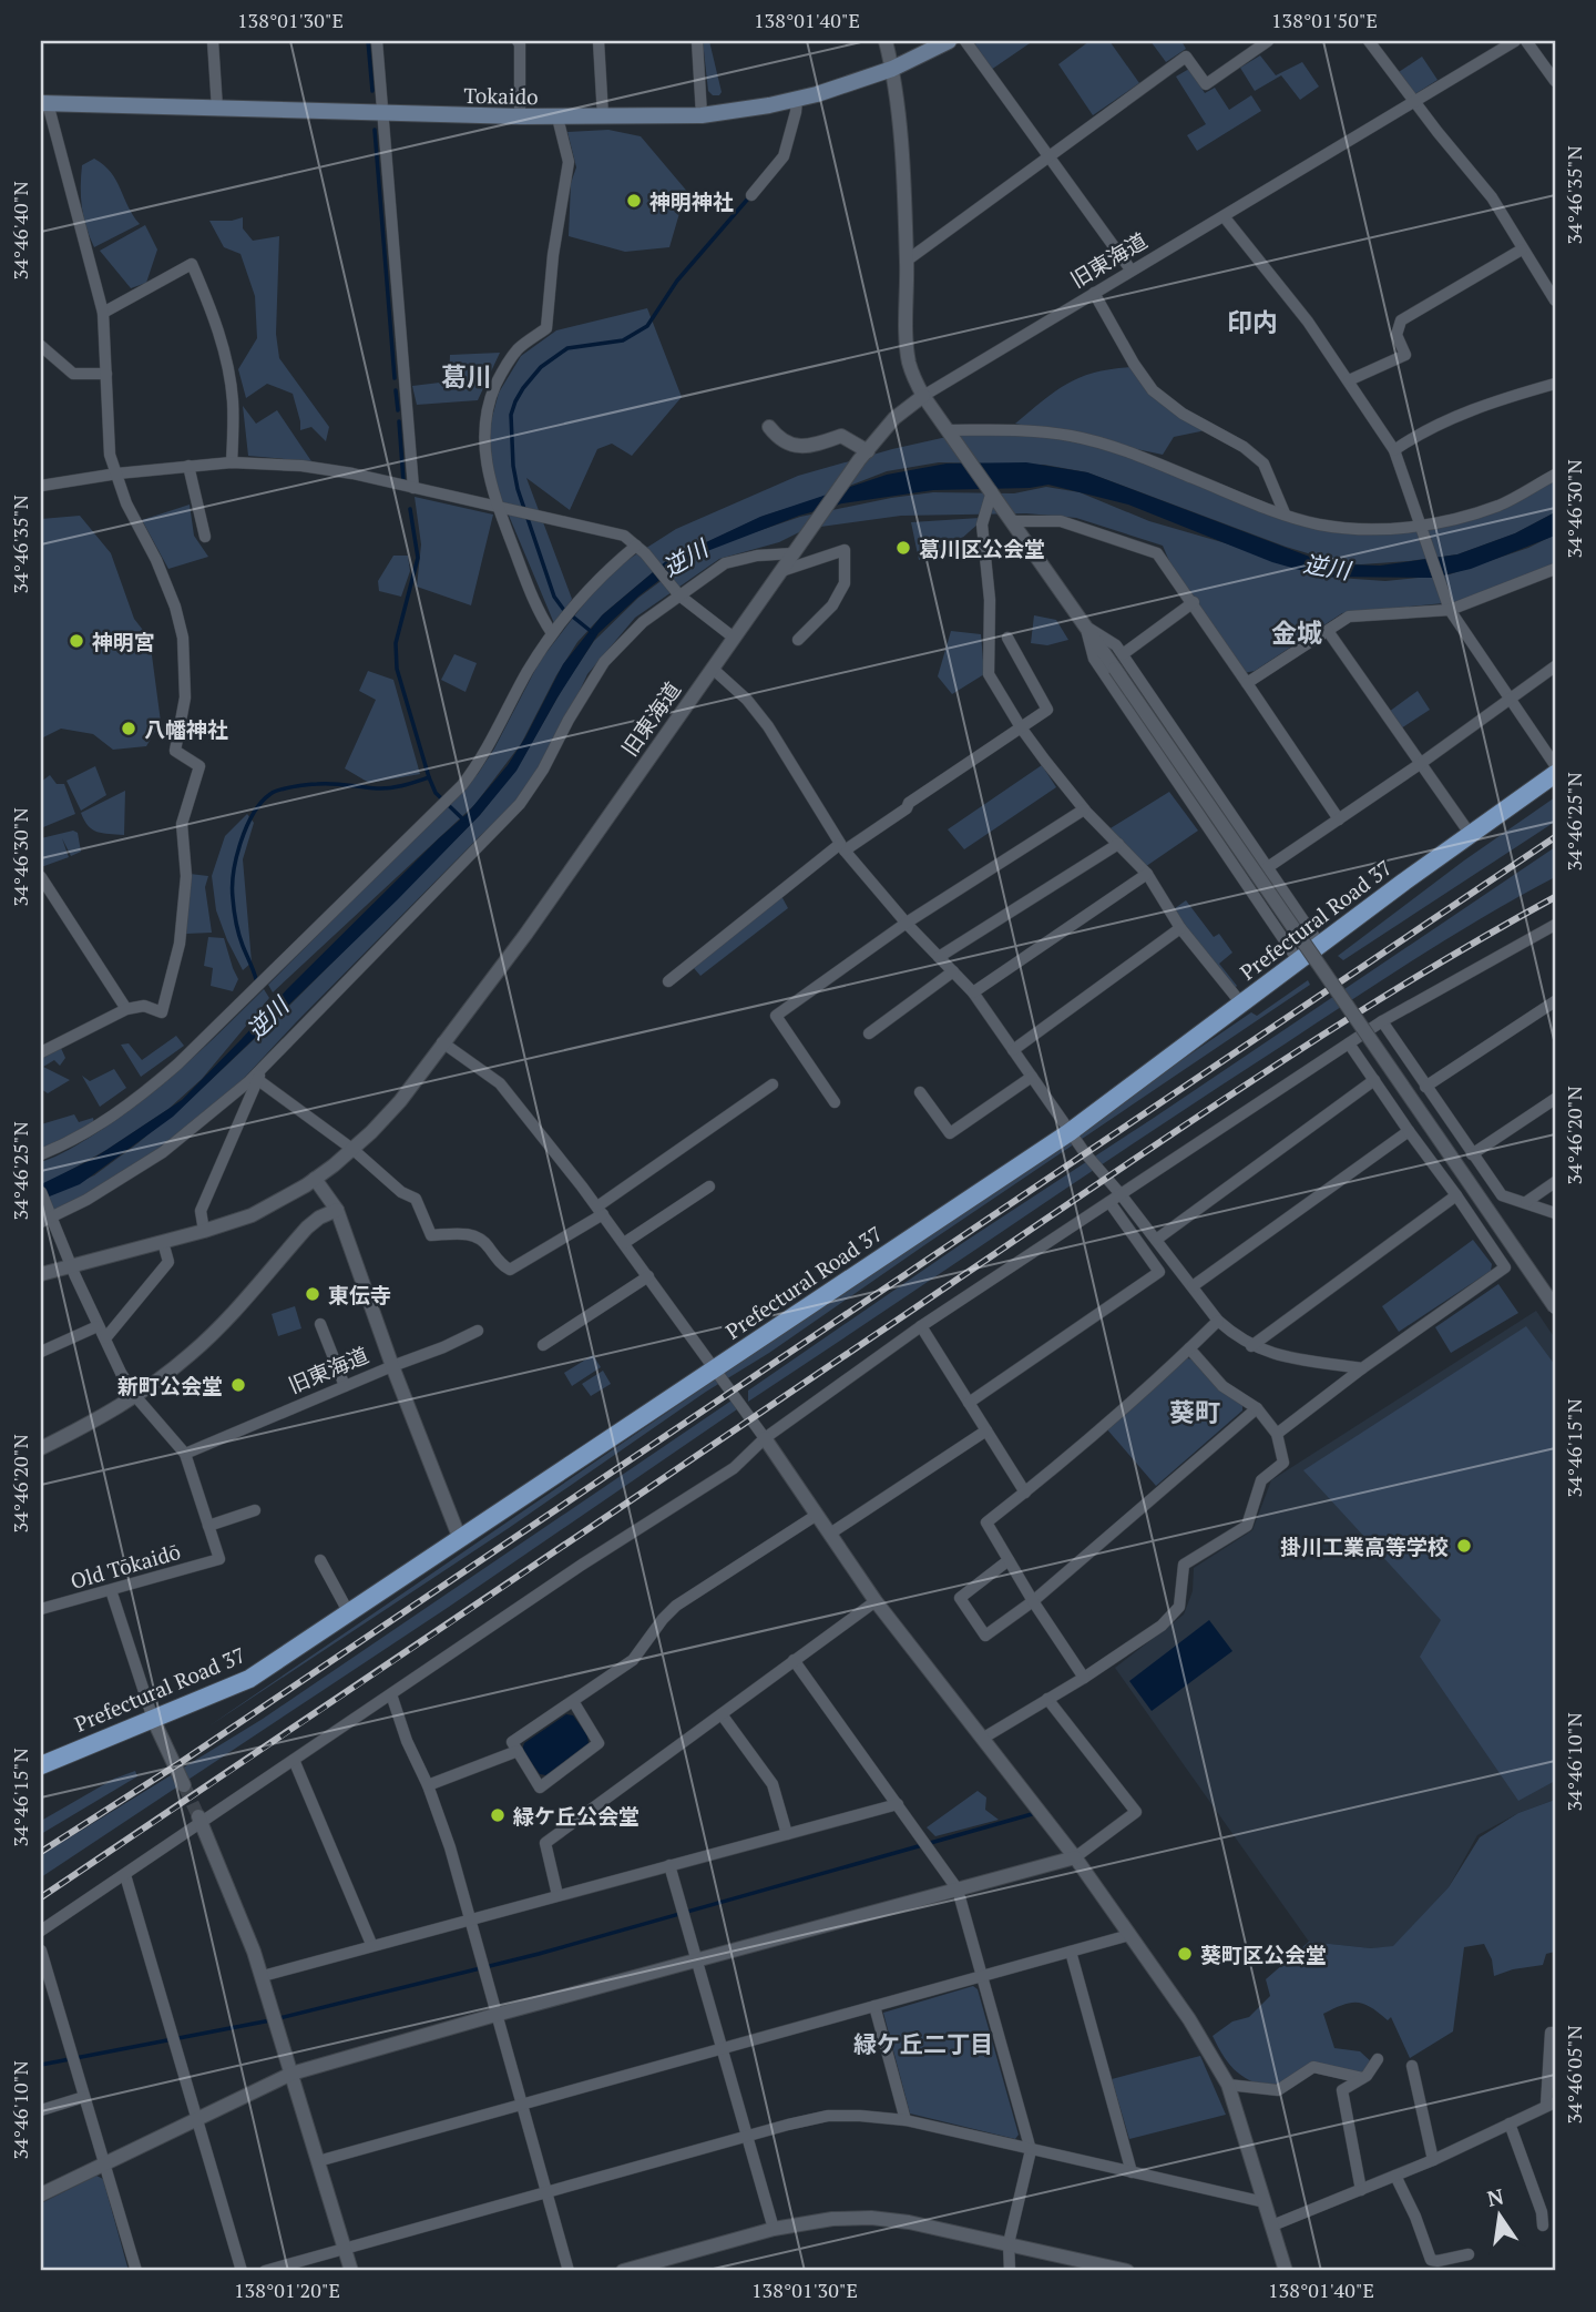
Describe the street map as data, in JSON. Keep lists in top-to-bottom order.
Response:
{
  "streets": {
    "main road": ["Tokaido", "Prefectural Road 37"],
    "street": ["旧東海道", "Old Tōkaidō"]
  },
  "districts": [
    "印内",
    "葛川",
    "金城",
    "葵町",
    "緑ケ丘二丁目"
  ],
  "water": ["逆川"],
  "places": [
    "神明神社",
    "葛川区公会堂",
    "神明宮",
    "八幡神社",
    "東伝寺",
    "新町公会堂",
    "掛川工業高等学校",
    "緑ケ丘公会堂",
    "葵町区公会堂"
  ],
  "north": "top",
  "coordinates": [
    "138°01'30\"E",
    "138°01'40\"E",
    "138°01'50\"E",
    "34°46'35\"N",
    "34°46'40\"N",
    "34°46'30\"N",
    "34°46'25\"N",
    "34°46'20\"N",
    "34°46'15\"N",
    "34°46'10\"N",
    "34°46'05\"N",
    "138°01'20\"E"
  ]
}
